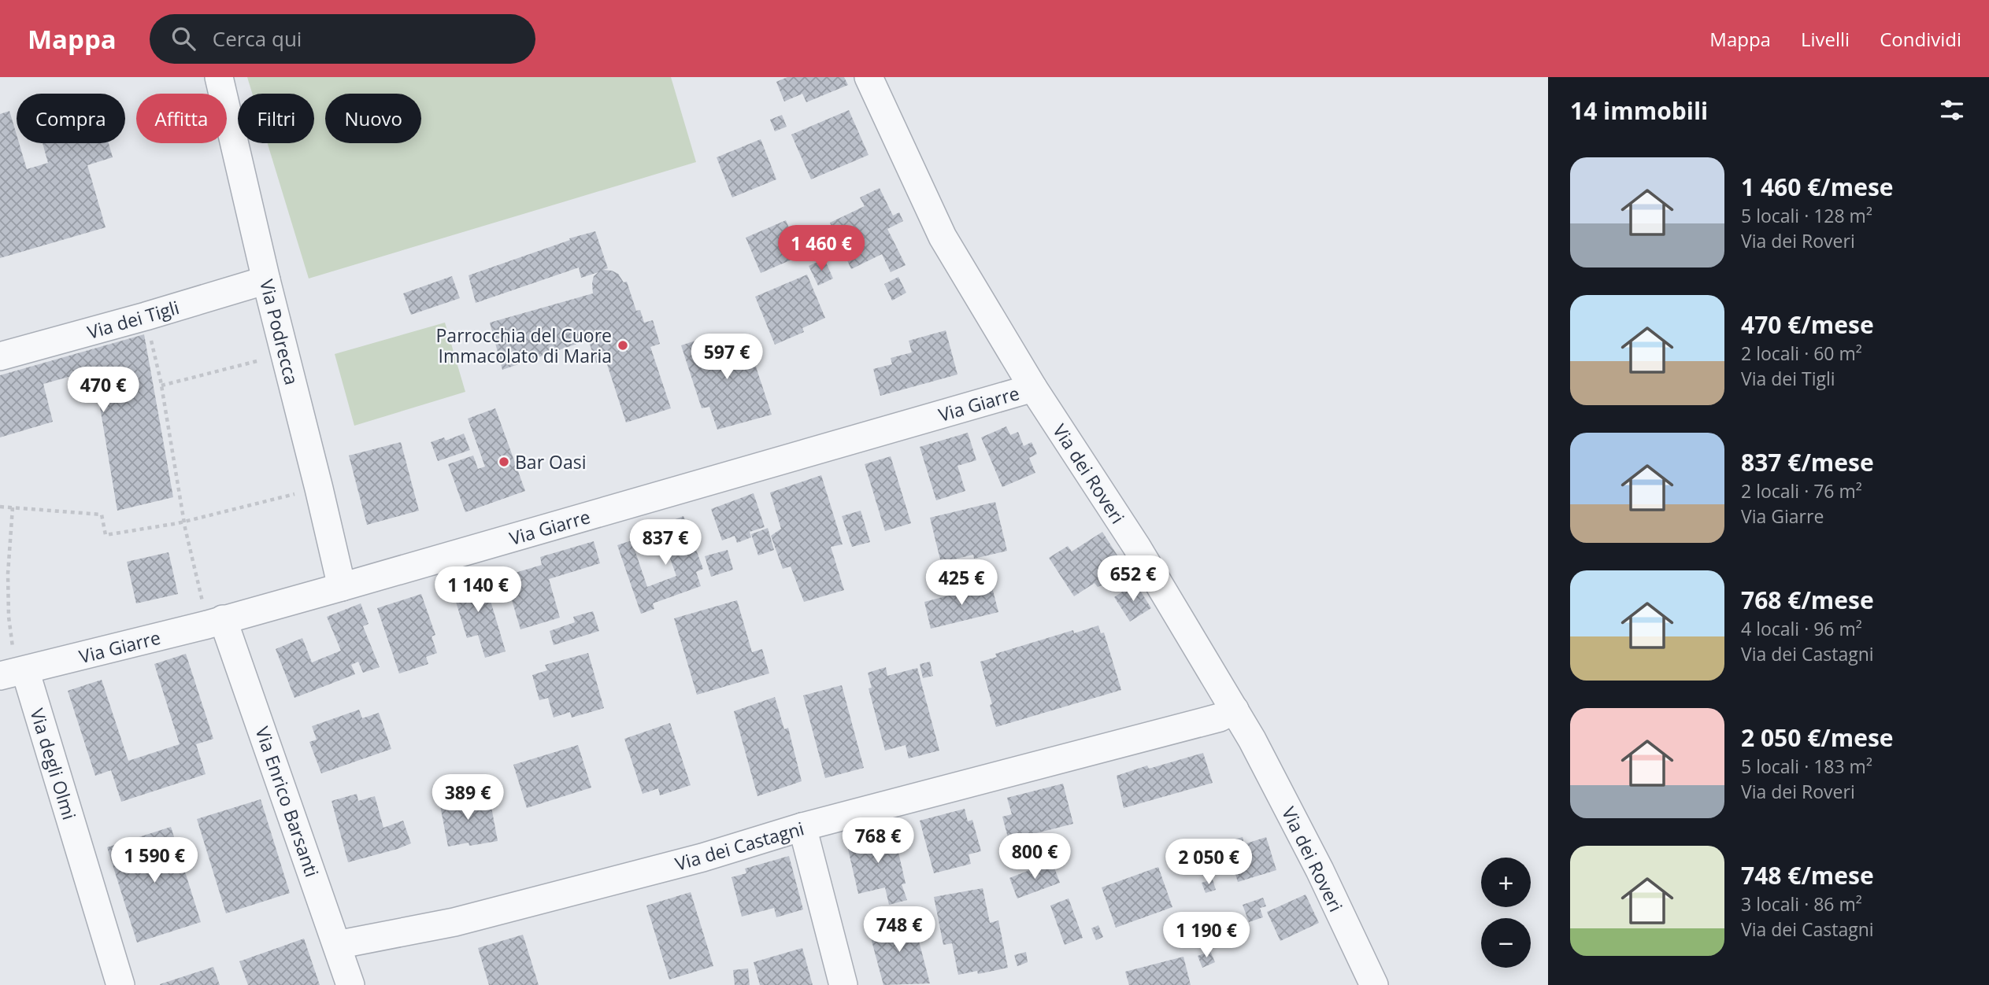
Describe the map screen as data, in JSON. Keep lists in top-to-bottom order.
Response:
{
  "streets": {
    "street": [
      "Via dei Tigli",
      "Via Podrecca",
      "Via Giarre",
      "Via dei Roveri",
      "Via degli Olmi",
      "Via Enrico Barsanti",
      "Via dei Castagni"
    ]
  },
  "crossings": [
    ["Via dei Tigli", "Via Podrecca"],
    ["Via Podrecca", "Via Giarre"],
    ["Via Giarre", "Via dei Roveri"],
    ["Via Giarre", "Via degli Olmi"],
    ["Via Giarre", "Via Enrico Barsanti"],
    ["Via dei Roveri", "Via dei Castagni"],
    ["Via Enrico Barsanti", "Via dei Castagni"]
  ],
  "places": ["Parrocchia del Cuore Immacolato di Maria", "Bar Oasi"],
  "page": {
    "header": "Mappa",
    "search": "Cerca qui",
    "nav": ["Mappa", "Livelli", "Condividi"],
    "heading": "14 immobili",
    "chip": [
      "Compra",
      "Affitta",
      "Filtri",
      "Nuovo"
    ],
    "list": [
      {
        "name": "1 460 €/mese",
        "note": "5 locali · 128 m² · Via dei Roveri"
      },
      {
        "name": "470 €/mese",
        "note": "2 locali · 60 m² · Via dei Tigli"
      },
      {
        "name": "837 €/mese",
        "note": "2 locali · 76 m² · Via Giarre"
      },
      {
        "name": "768 €/mese",
        "note": "4 locali · 96 m² · Via dei Castagni"
      },
      {
        "name": "2 050 €/mese",
        "note": "5 locali · 183 m² · Via dei Roveri"
      },
      {
        "name": "748 €/mese",
        "note": "3 locali · 86 m² · Via dei Castagni"
      }
    ],
    "price": [
      "1 460 €",
      "597 €",
      "470 €",
      "837 €",
      "652 €",
      "425 €",
      "1 140 €",
      "389 €",
      "768 €",
      "800 €",
      "1 590 €",
      "2 050 €",
      "748 €",
      "1 190 €"
    ],
    "map_buttons": ["+", "−"]
  }
}
